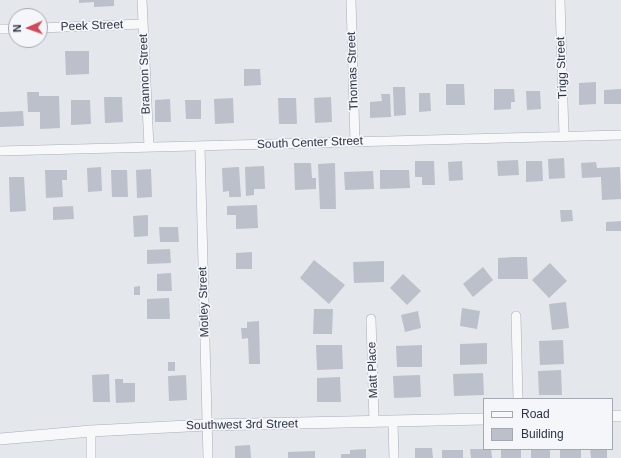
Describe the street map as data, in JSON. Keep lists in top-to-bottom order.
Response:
{
  "streets": {
    "street": [
      "Peek Street",
      "Trigg Street",
      "Thomas Street",
      "Brannon Street",
      "South Center Street",
      "Motley Street",
      "Matt Place",
      "Southwest 3rd Street"
    ]
  },
  "crossings": [
    ["Peek Street", "Brannon Street"],
    ["Trigg Street", "South Center Street"],
    ["Thomas Street", "South Center Street"],
    ["Brannon Street", "South Center Street"],
    ["South Center Street", "Motley Street"],
    ["Motley Street", "Southwest 3rd Street"],
    ["Matt Place", "Southwest 3rd Street"]
  ],
  "legend": ["Road", "Building"],
  "north": "left"
}
